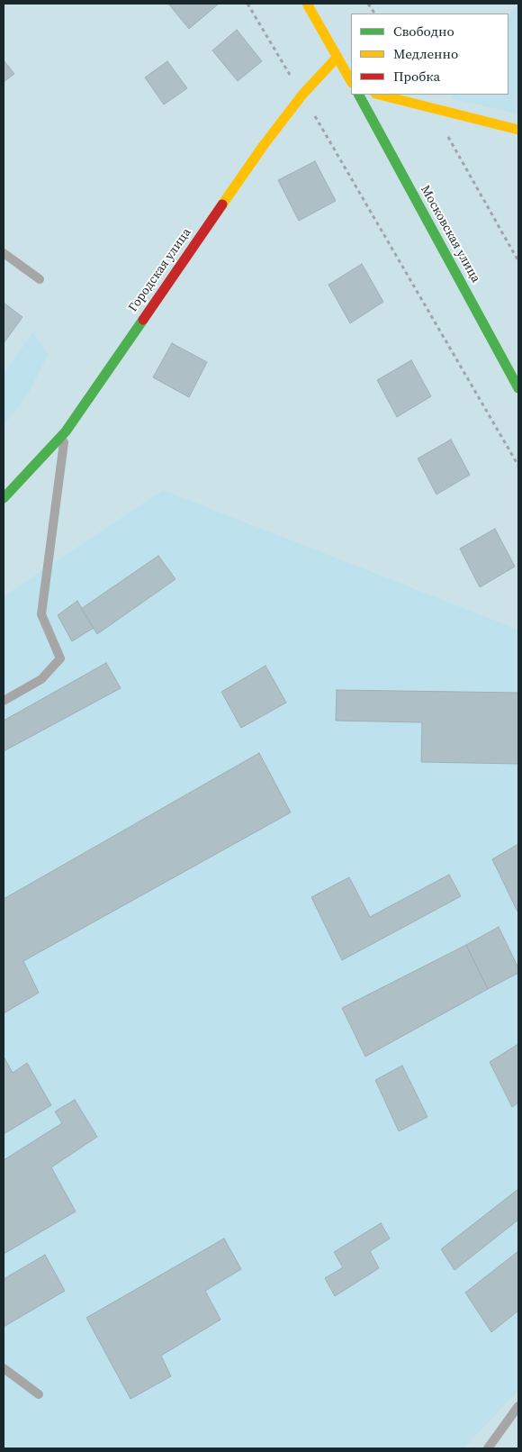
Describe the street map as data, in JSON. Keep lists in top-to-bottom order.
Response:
{
  "streets": {
    "street": ["Московская улица", "Городская улица"]
  },
  "legend": ["Свободно", "Медленно", "Пробка"]
}
